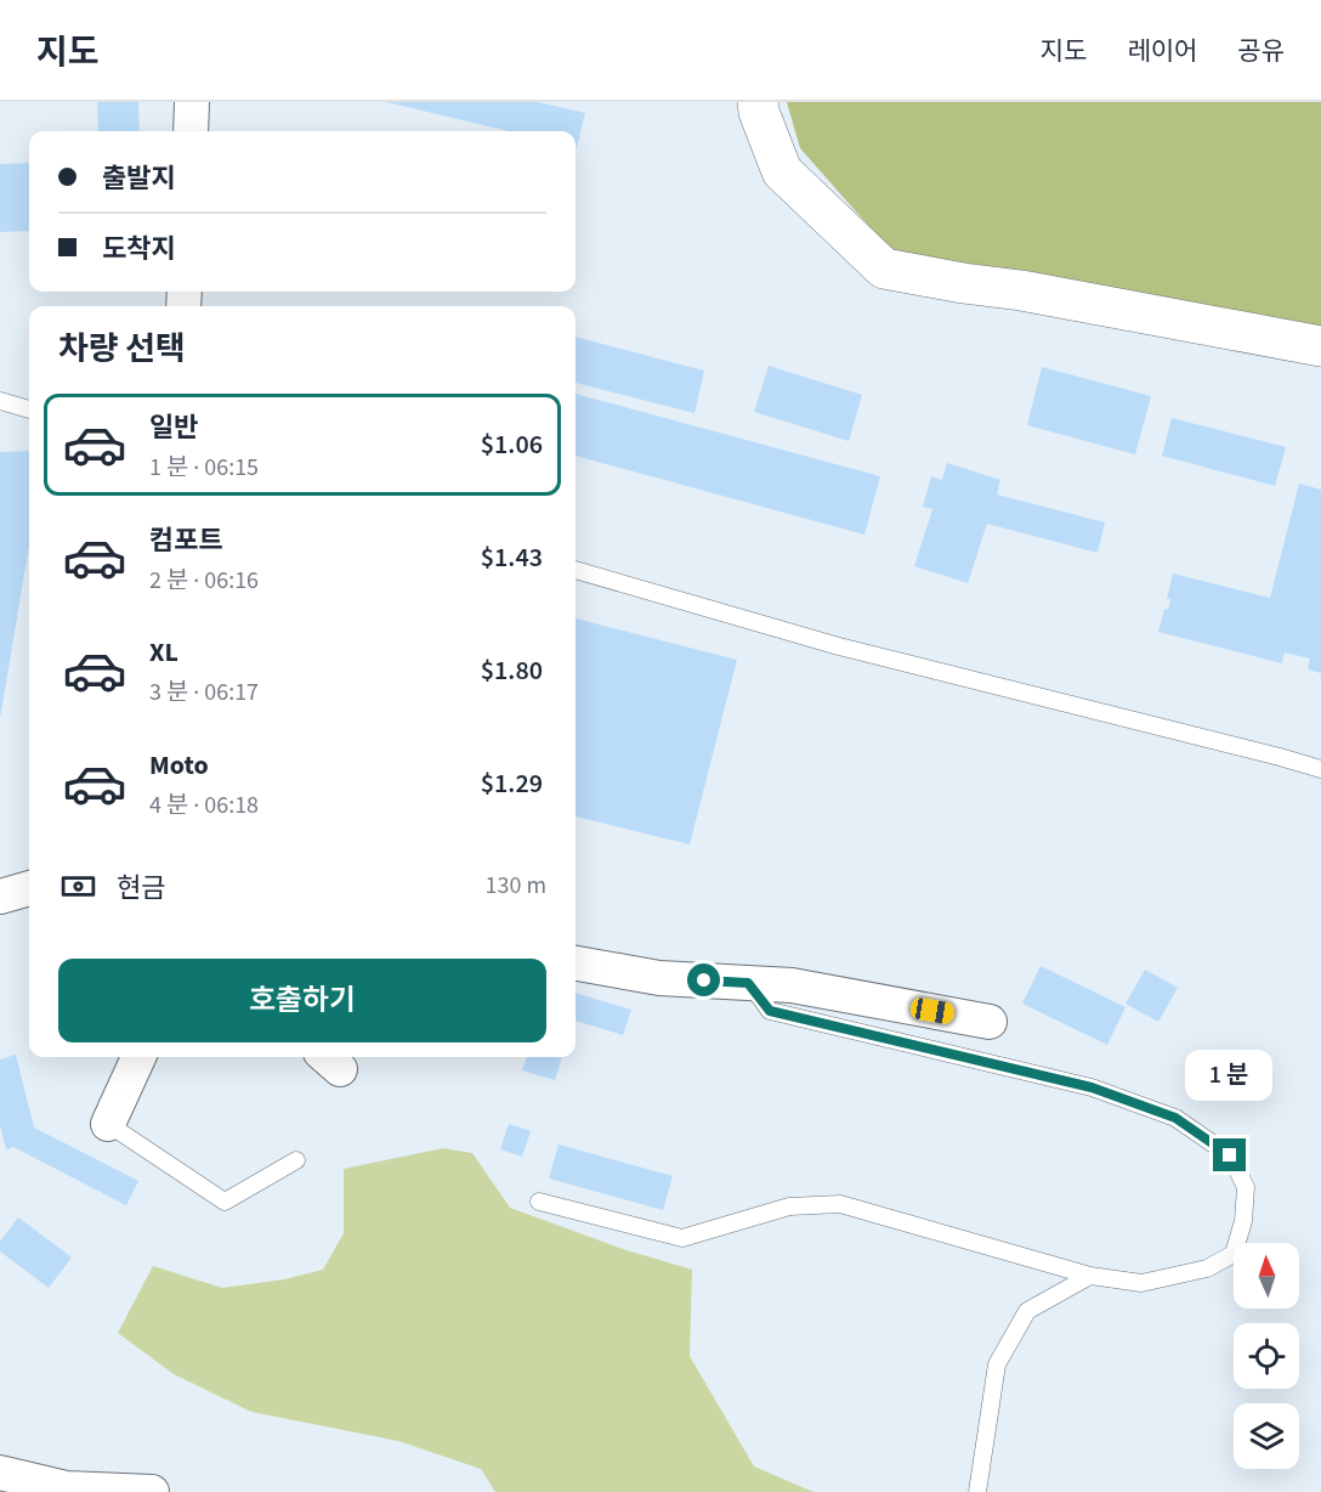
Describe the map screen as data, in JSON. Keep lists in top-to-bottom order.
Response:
{
  "north": "top",
  "page": {
    "header": "지도",
    "nav": ["지도", "레이어", "공유"],
    "banner": ["출발지", "도착지"],
    "heading": "차량 선택",
    "list": [
      {
        "name": "일반",
        "note": "1 분 · 06:15",
        "value": "$1.06"
      },
      {
        "name": "컴포트",
        "note": "2 분 · 06:16",
        "value": "$1.43"
      },
      {
        "name": "XL",
        "note": "3 분 · 06:17",
        "value": "$1.80"
      },
      {
        "name": "Moto",
        "note": "4 분 · 06:18",
        "value": "$1.29"
      }
    ],
    "pay": ["현금", "130 m"],
    "buttons": "호출하기",
    "bubble": "1 분"
  }
}
